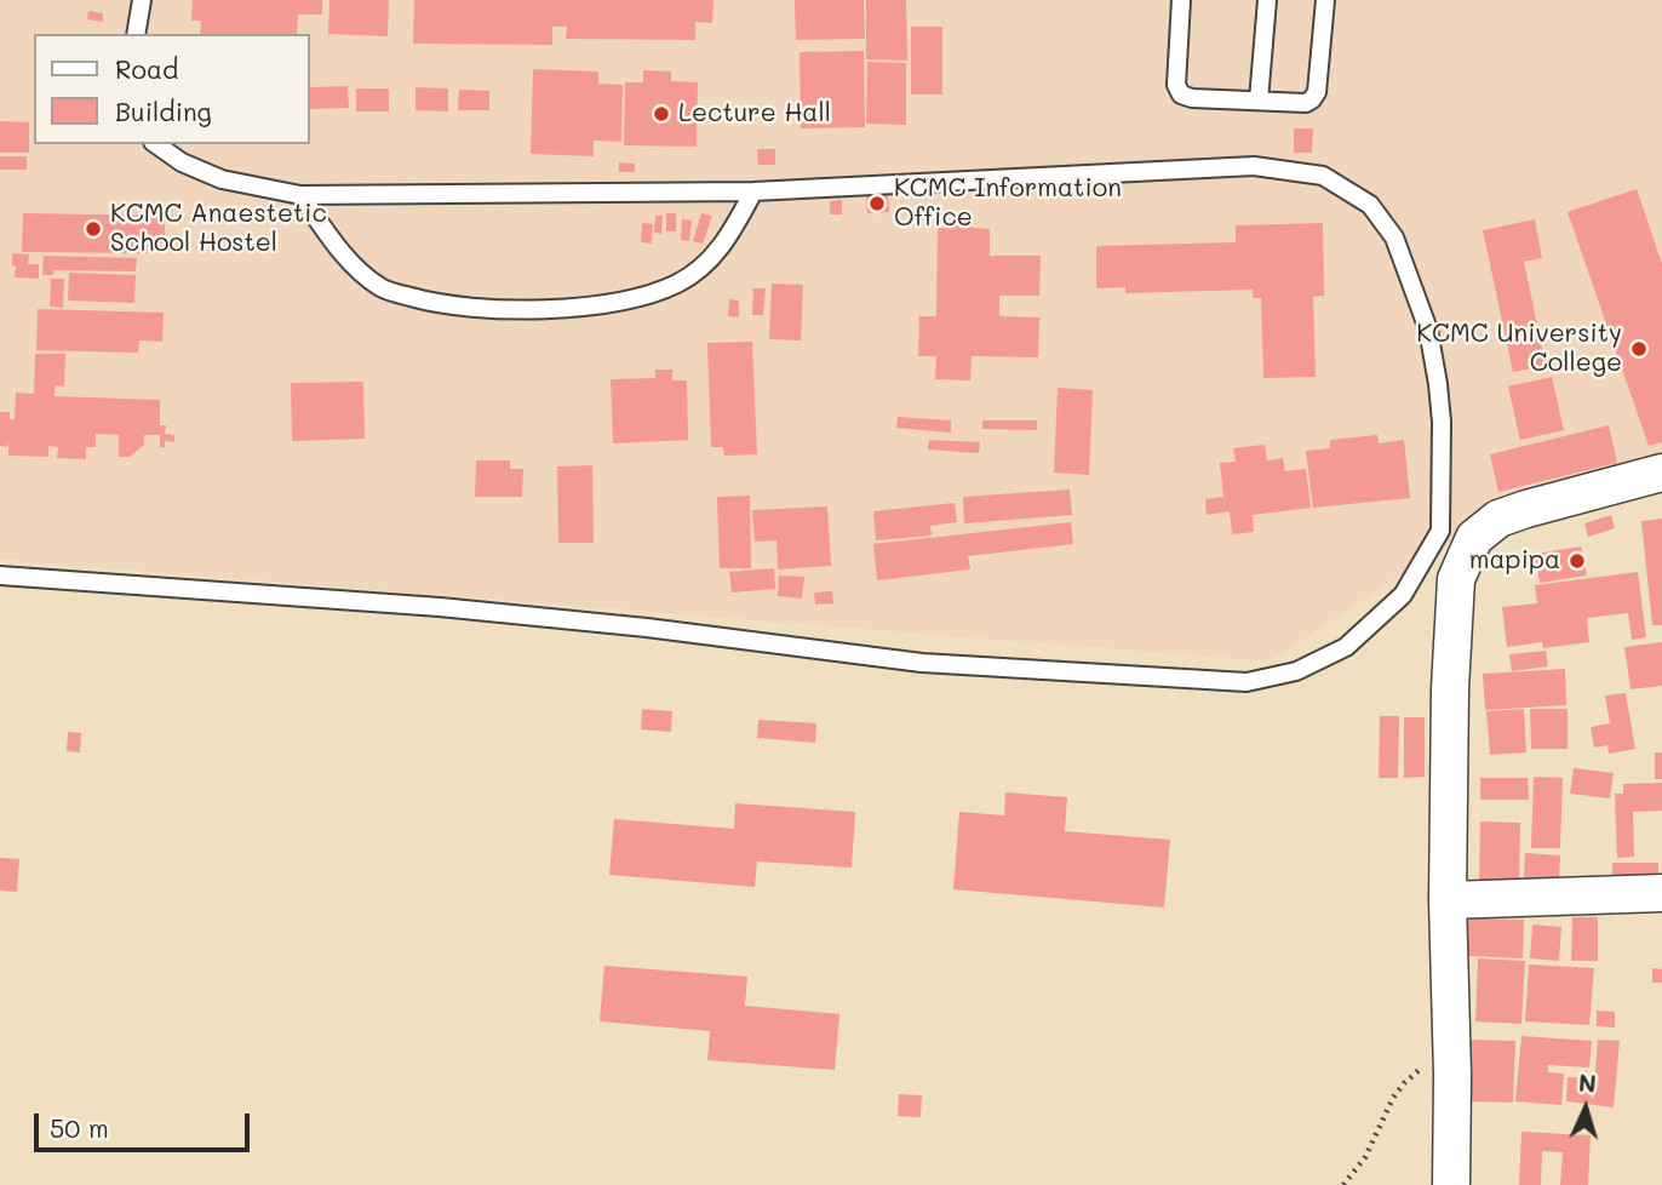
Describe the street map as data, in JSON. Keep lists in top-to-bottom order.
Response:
{
  "places": [
    "Lecture Hall",
    "KCMC Information Office",
    "KCMC Anaestetic School Hostel",
    "KCMC University College",
    "mapipa"
  ],
  "legend": ["Road", "Building"],
  "scale_bar": "50 m",
  "north": "top"
}
